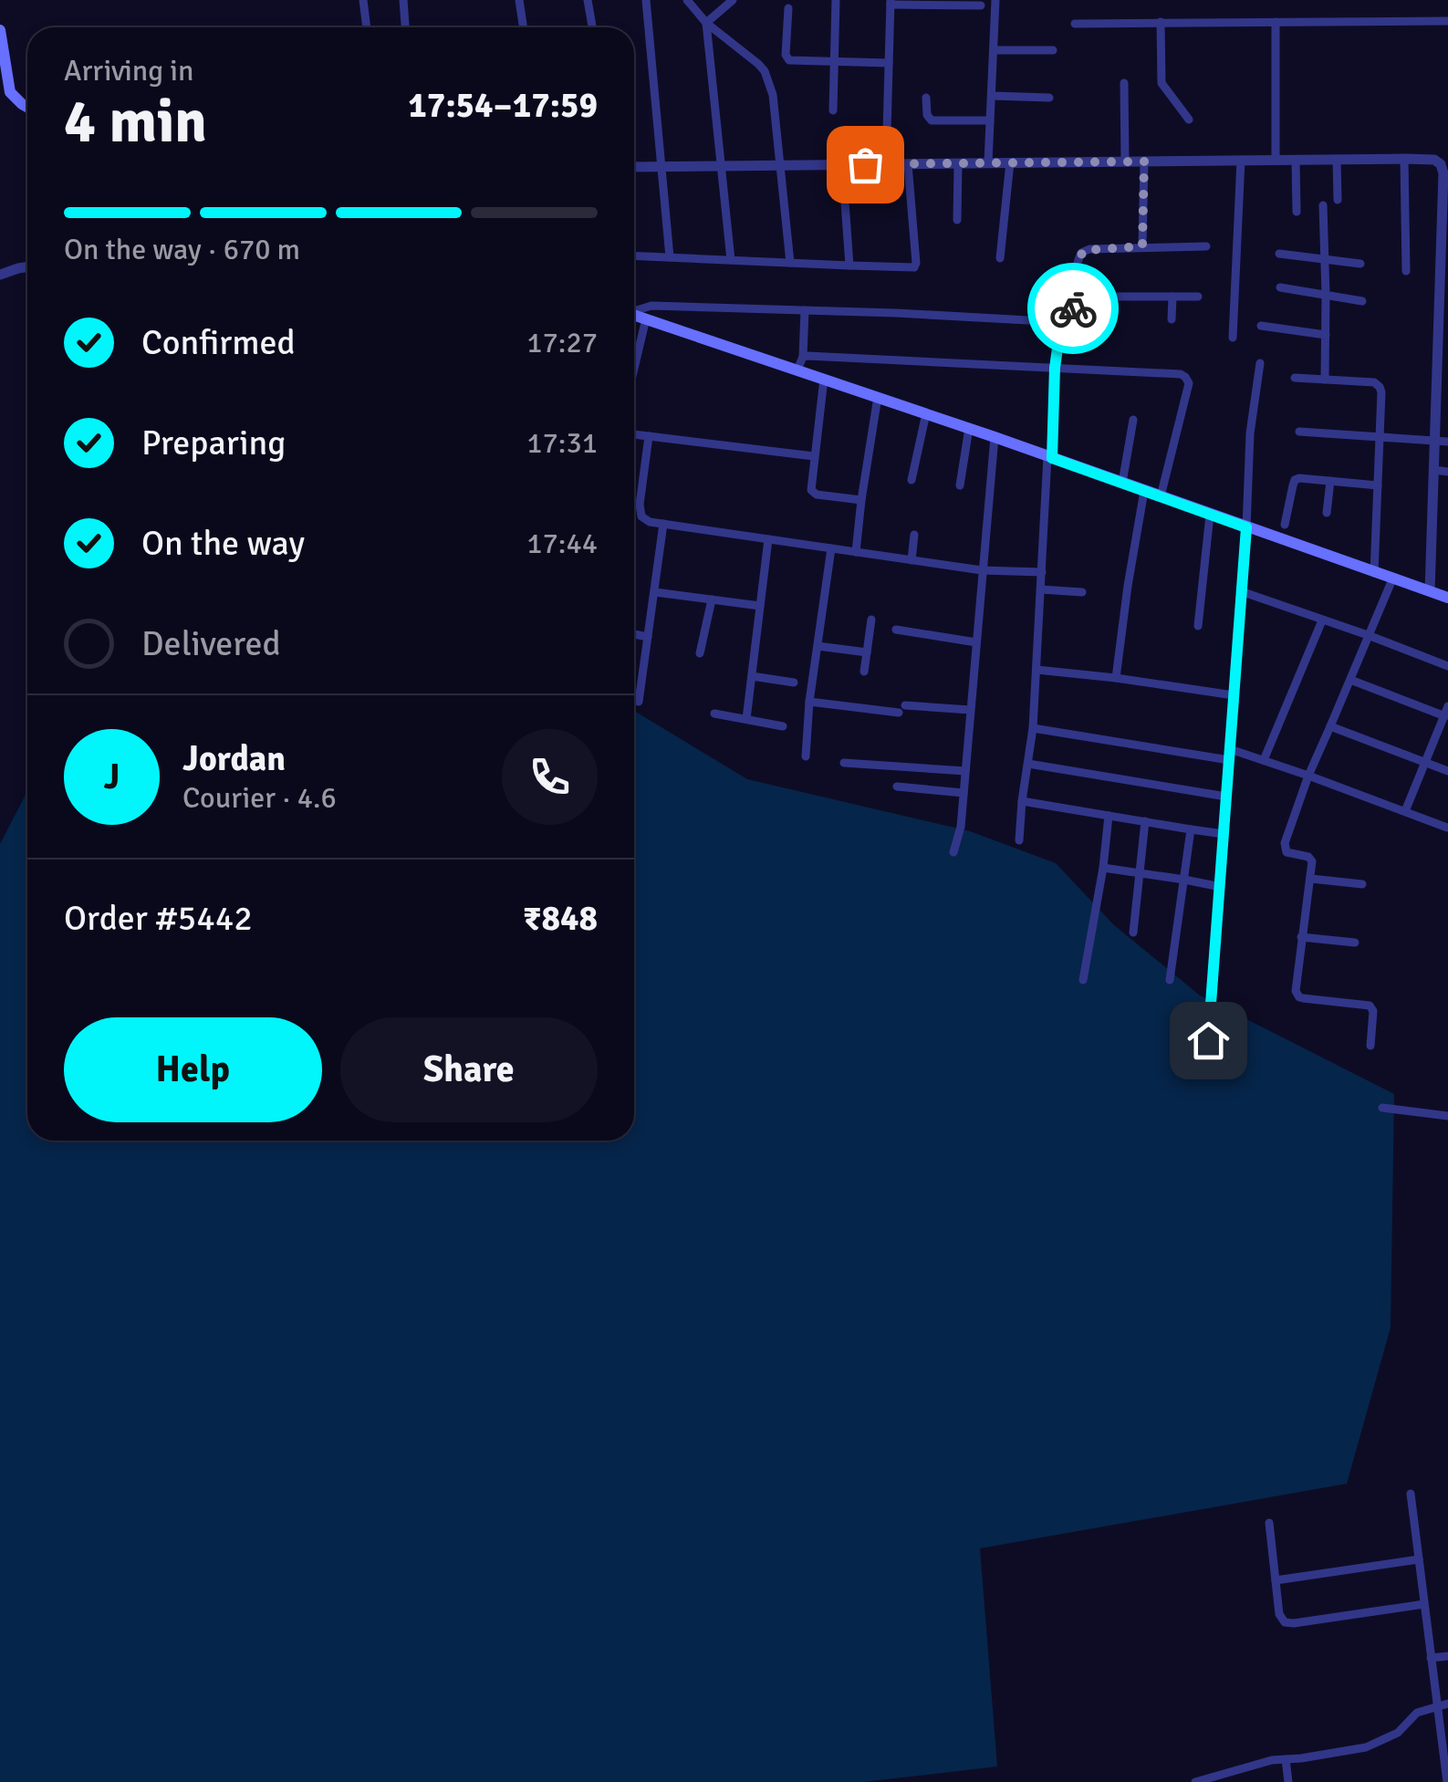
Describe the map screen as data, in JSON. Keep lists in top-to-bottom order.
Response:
{
  "page": {
    "heading": ["4 min", "Arriving in", "17:54–17:59"],
    "panel": [
      "Jordan",
      "Courier · 4.6",
      "Order #5442",
      "₹848"
    ],
    "bar": "On the way · 670 m",
    "list": [
      ["Confirmed", "17:27"],
      ["Preparing", "17:31"],
      ["On the way", "17:44"],
      "Delivered"
    ],
    "round": "J",
    "buttons": ["Help", "Share"]
  }
}
